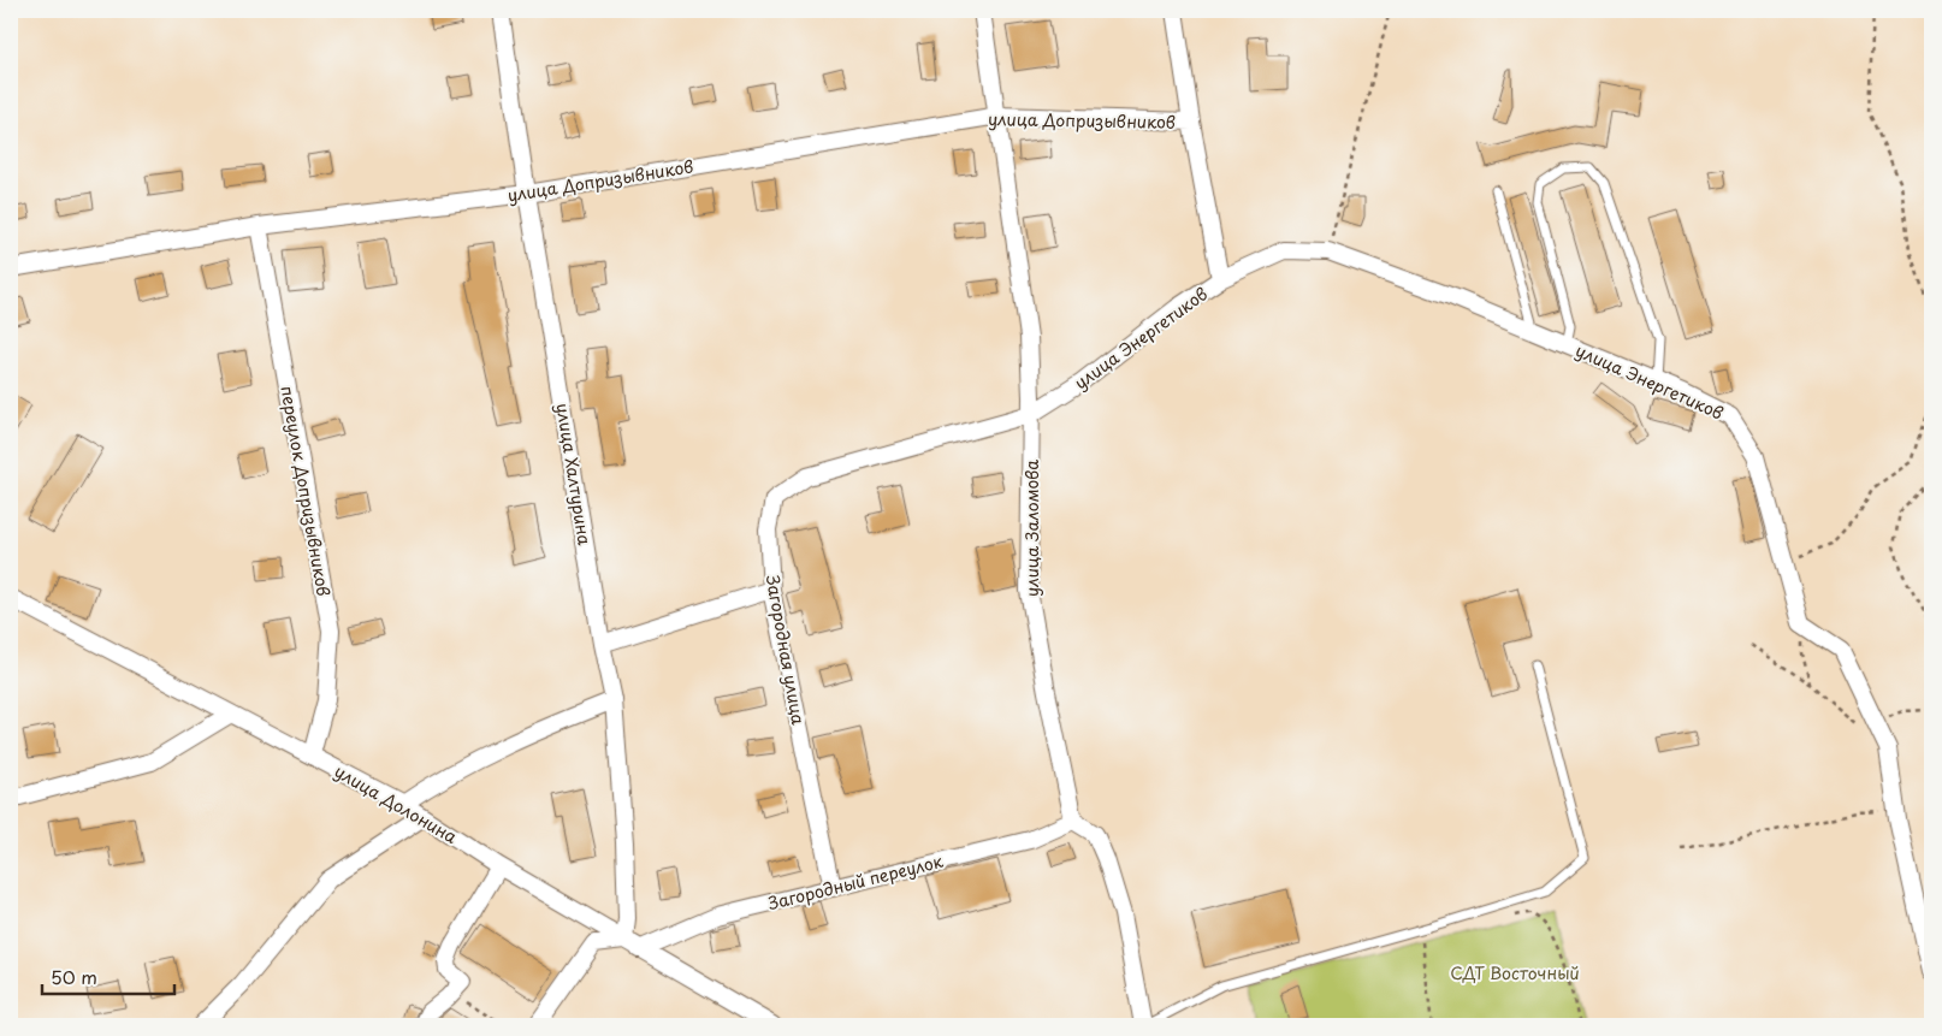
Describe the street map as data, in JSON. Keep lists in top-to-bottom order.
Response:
{
  "streets": {
    "street": [
      "улица Допризывников",
      "улица Энергетиков",
      "улица Халтурина",
      "переулок Допризывников",
      "улица Заломова",
      "Загородная улица",
      "улица Долонина",
      "Загородный переулок"
    ]
  },
  "crossings": [
    ["улица Допризывников", "улица Халтурина"],
    ["улица Допризывников", "переулок Допризывников"],
    ["улица Допризывников", "улица Заломова"],
    ["улица Энергетиков", "улица Заломова"],
    ["улица Энергетиков", "Загородная улица"],
    ["улица Халтурина", "улица Долонина"],
    ["переулок Допризывников", "улица Долонина"],
    ["улица Заломова", "Загородная улица"],
    ["улица Заломова", "Загородный переулок"],
    ["Загородная улица", "Загородный переулок"],
    ["улица Долонина", "Загородный переулок"]
  ],
  "parks": ["СДТ Восточный"],
  "scale_bar": "50 m"
}
